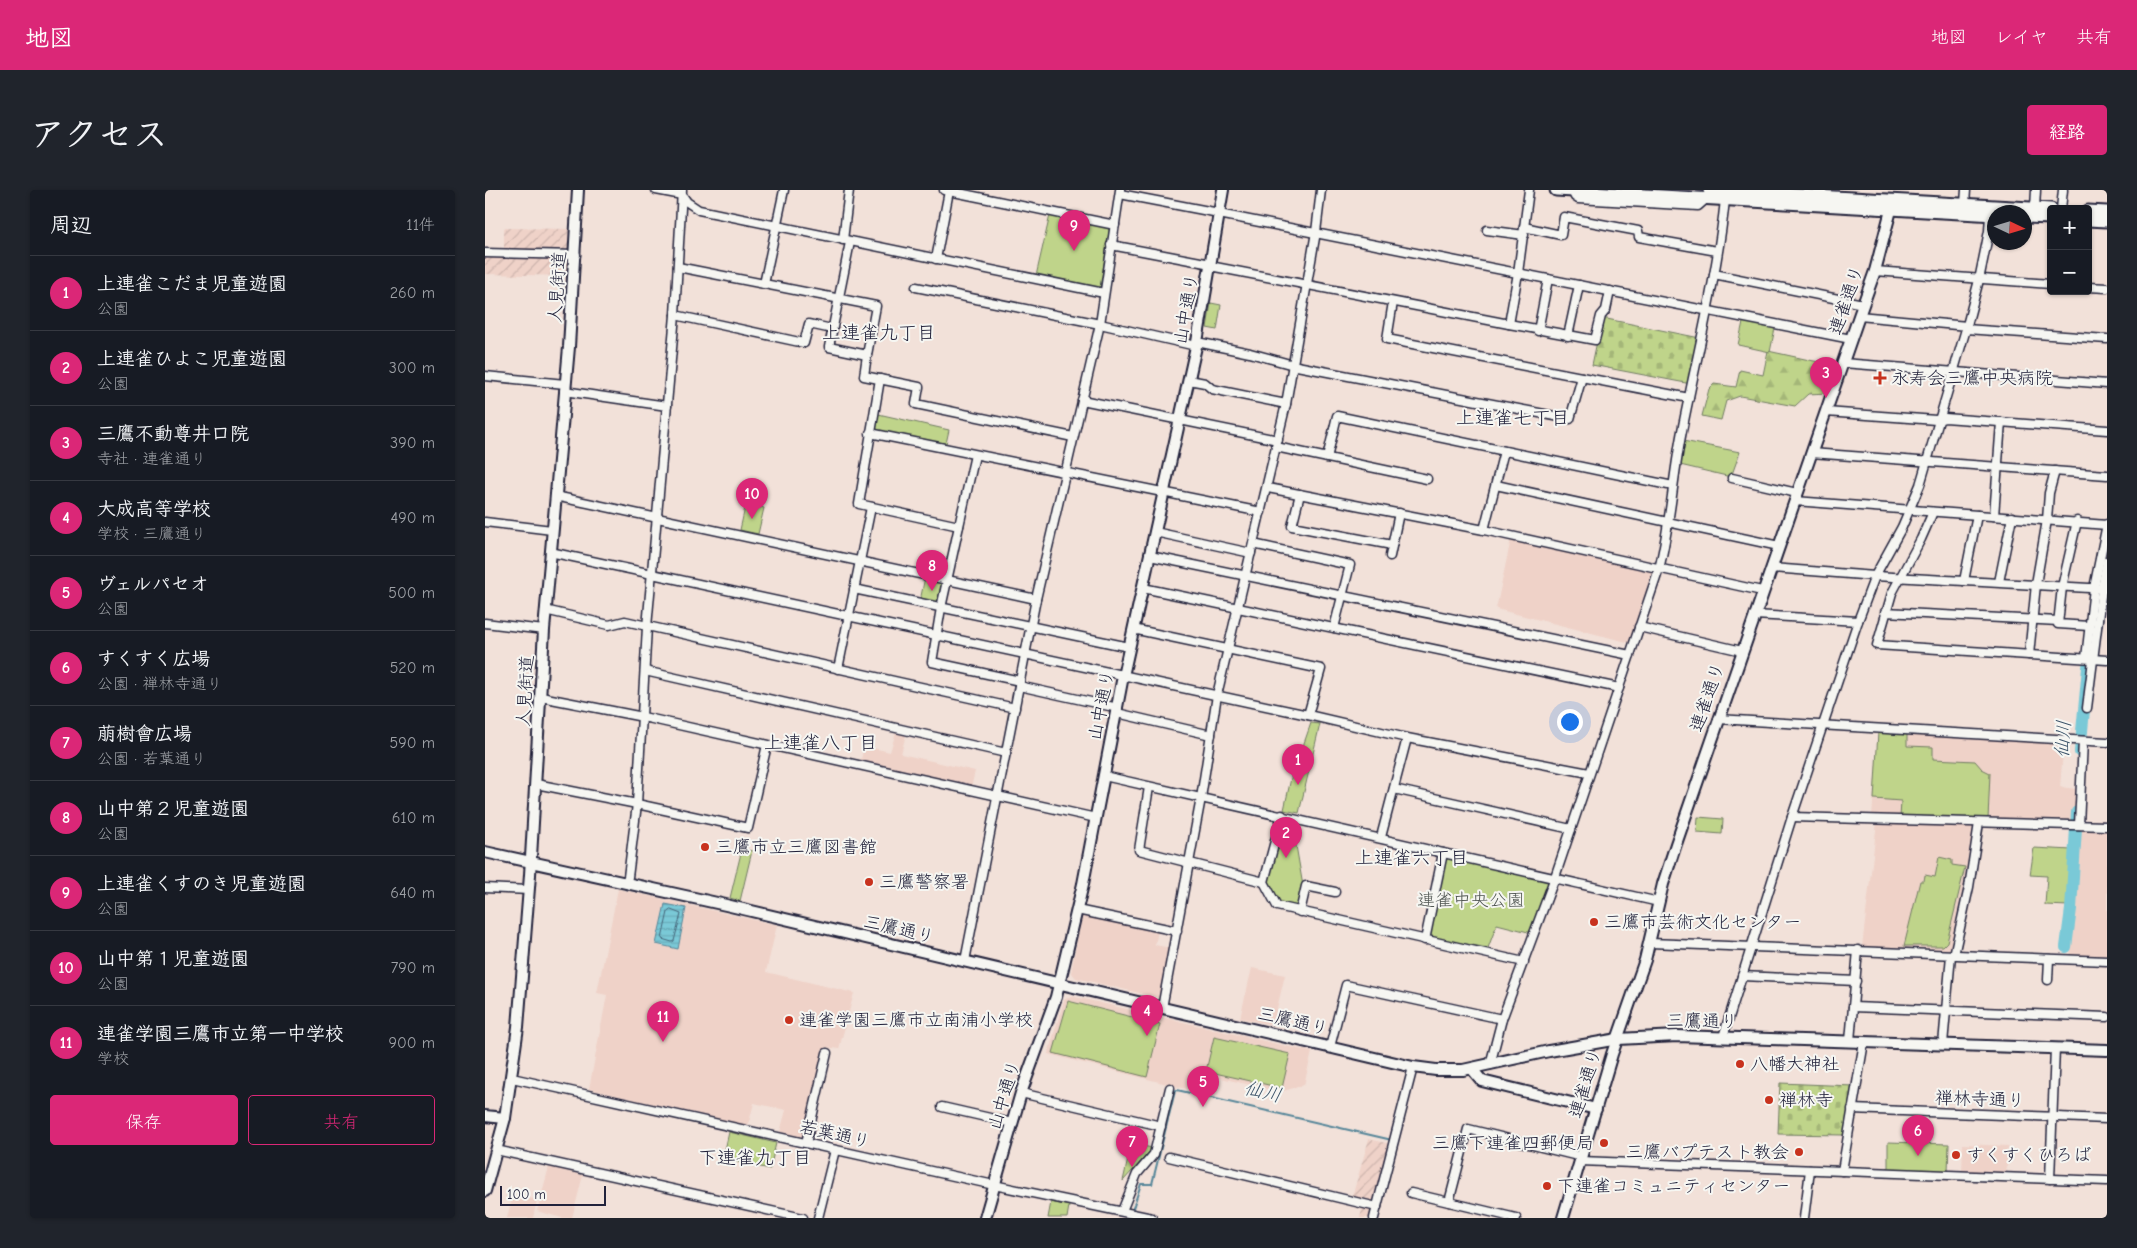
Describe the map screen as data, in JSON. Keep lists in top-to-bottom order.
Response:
{
  "streets": {
    "main road": [
      "人見街道",
      "連雀通り",
      "山中通り",
      "三鷹通り"
    ],
    "street": ["禅林寺通り", "若葉通り"]
  },
  "crossings": [
    ["人見街道", "三鷹通り"],
    ["人見街道", "若葉通り"],
    ["連雀通り", "三鷹通り"],
    ["山中通り", "三鷹通り"],
    ["山中通り", "若葉通り"]
  ],
  "districts": [
    "上連雀九丁目",
    "上連雀七丁目",
    "上連雀八丁目",
    "上連雀六丁目",
    "下連雀九丁目"
  ],
  "water": ["仙川"],
  "parks": ["連雀中央公園"],
  "places": {
    "health": ["永寿会三鷹中央病院"],
    "other": [
      "三鷹市立三鷹図書館",
      "三鷹警察署",
      "三鷹市芸術文化センター",
      "連雀学園三鷹市立南浦小学校",
      "八幡大神社",
      "禅林寺",
      "三鷹下連雀四郵便局",
      "三鷹バプテスト教会",
      "すくすくひろば",
      "下連雀コミュニティセンター"
    ]
  },
  "scale_bar": "100 m",
  "north": "right",
  "page": {
    "header": "地図",
    "nav": ["地図", "レイヤ", "共有"],
    "title": "アクセス",
    "buttons": [
      "経路",
      ["保存", "共有"]
    ],
    "heading": ["周辺", "11件"],
    "map_buttons": ["+", "−"],
    "pins": [
      "9",
      "3",
      "10",
      "8",
      "1",
      "2",
      "4",
      "11",
      "5",
      "6",
      "7"
    ],
    "list": [
      {
        "mark": "1",
        "name": "上連雀こだま児童遊園",
        "note": "公園",
        "value": "260 m"
      },
      {
        "mark": "2",
        "name": "上連雀ひよこ児童遊園",
        "note": "公園",
        "value": "300 m"
      },
      {
        "mark": "3",
        "name": "三鷹不動尊井口院",
        "note": "寺社 · 連雀通り",
        "value": "390 m"
      },
      {
        "mark": "4",
        "name": "大成高等学校",
        "note": "学校 · 三鷹通り",
        "value": "490 m"
      },
      {
        "mark": "5",
        "name": "ヴェルパセオ",
        "note": "公園",
        "value": "500 m"
      },
      {
        "mark": "6",
        "name": "すくすく広場",
        "note": "公園 · 禅林寺通り",
        "value": "520 m"
      },
      {
        "mark": "7",
        "name": "萠樹會広場",
        "note": "公園 · 若葉通り",
        "value": "590 m"
      },
      {
        "mark": "8",
        "name": "山中第２児童遊園",
        "note": "公園",
        "value": "610 m"
      },
      {
        "mark": "9",
        "name": "上連雀くすのき児童遊園",
        "note": "公園",
        "value": "640 m"
      },
      {
        "mark": "10",
        "name": "山中第１児童遊園",
        "note": "公園",
        "value": "790 m"
      },
      {
        "mark": "11",
        "name": "連雀学園三鷹市立第一中学校",
        "note": "学校",
        "value": "900 m"
      }
    ],
    "scale": "100 m"
  }
}
